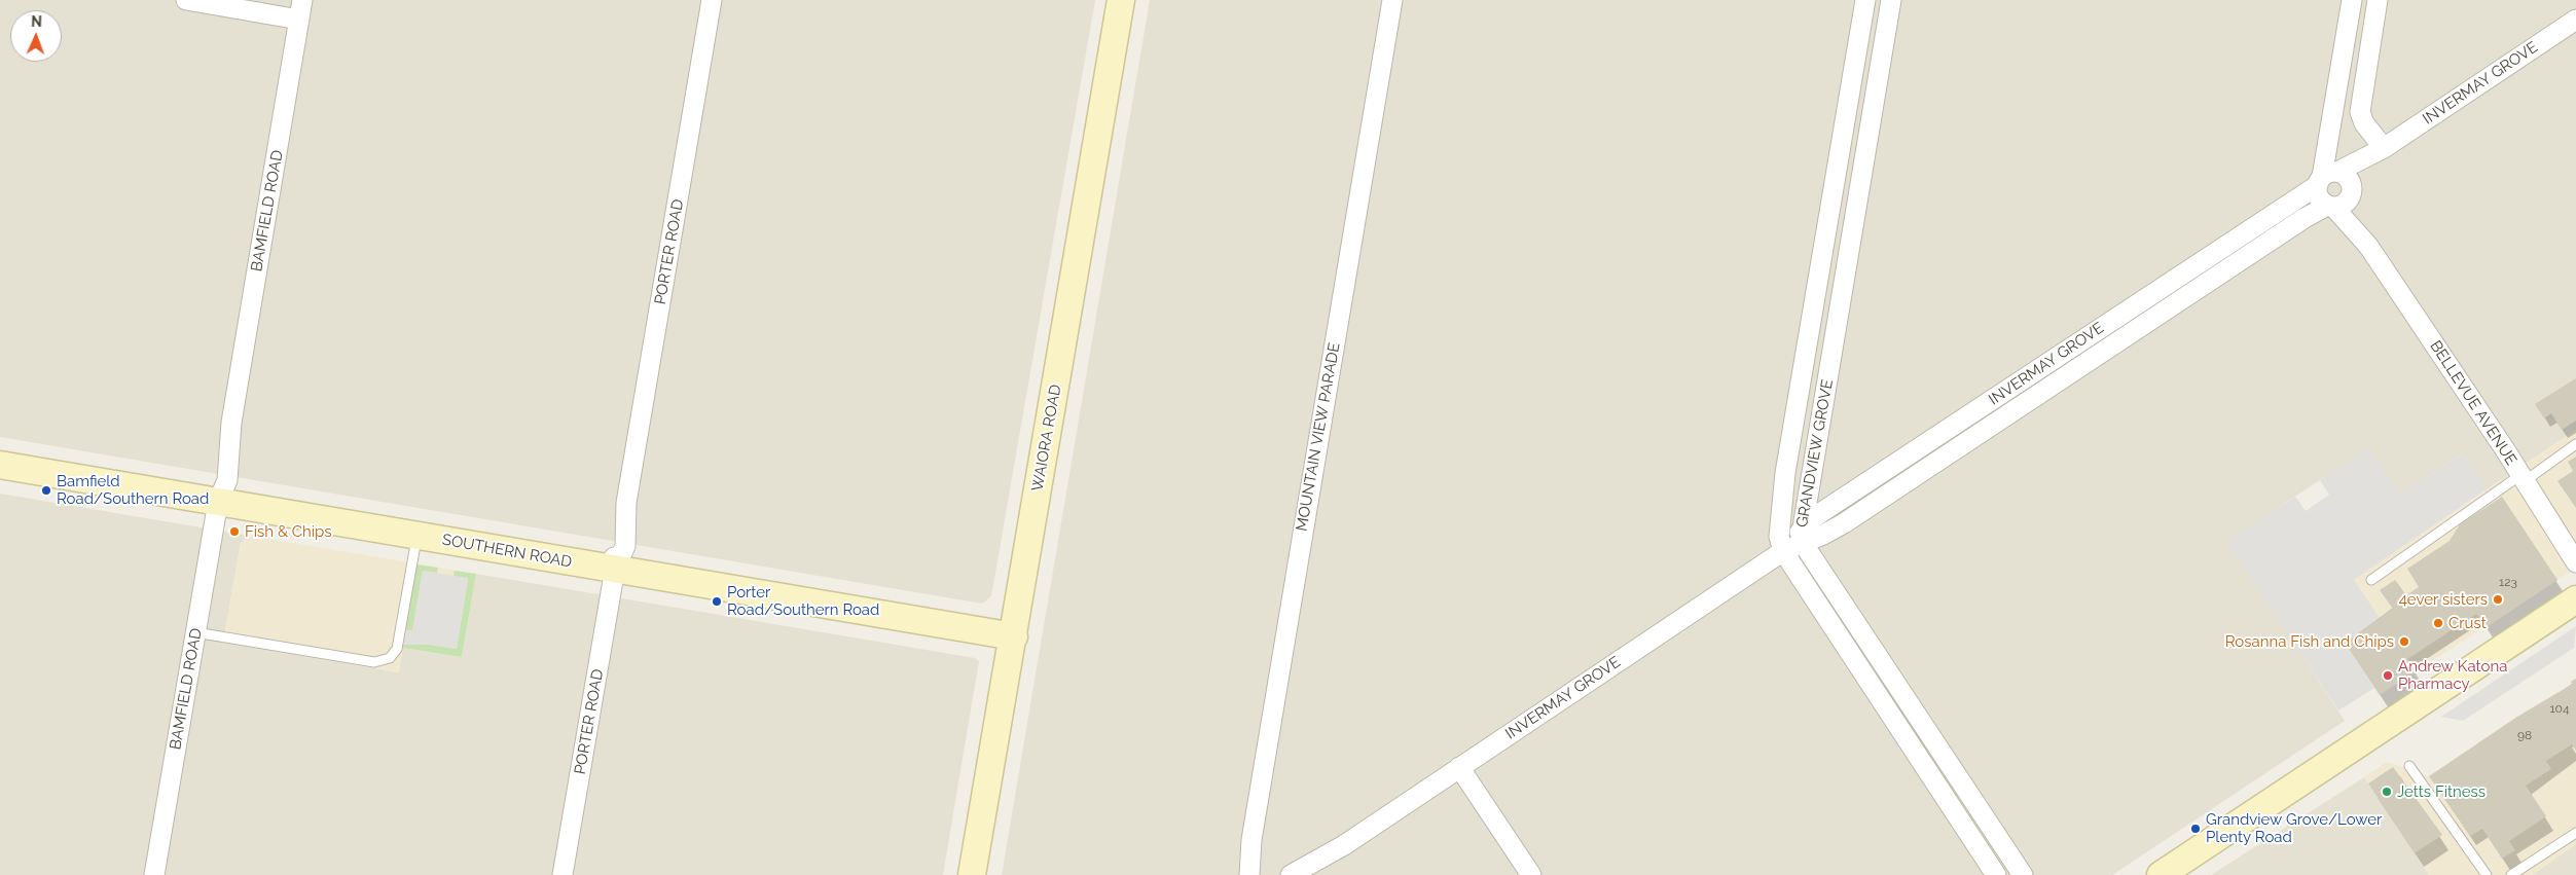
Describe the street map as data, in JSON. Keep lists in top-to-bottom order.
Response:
{
  "streets": {
    "main road": ["WAIORA ROAD", "SOUTHERN ROAD"],
    "street": [
      "INVERMAY GROVE",
      "BAMFIELD ROAD",
      "PORTER ROAD",
      "BELLEVUE AVENUE",
      "MOUNTAIN VIEW PARADE",
      "GRANDVIEW GROVE"
    ]
  },
  "crossings": [
    ["INVERMAY GROVE", "BELLEVUE AVENUE"],
    ["INVERMAY GROVE", "GRANDVIEW GROVE"],
    ["BAMFIELD ROAD", "SOUTHERN ROAD"],
    ["PORTER ROAD", "SOUTHERN ROAD"],
    ["WAIORA ROAD", "SOUTHERN ROAD"]
  ],
  "places": [
    "Bamfield Road/Southern Road",
    "Fish & Chips",
    "4ever sisters",
    "Porter Road/Southern Road",
    "Crust",
    "Rosanna Fish and Chips",
    "Andrew Katona Pharmacy",
    "Jetts Fitness",
    "Grandview Grove/Lower Plenty Road"
  ],
  "house_numbers": ["123", "104", "98"],
  "north": "top"
}
